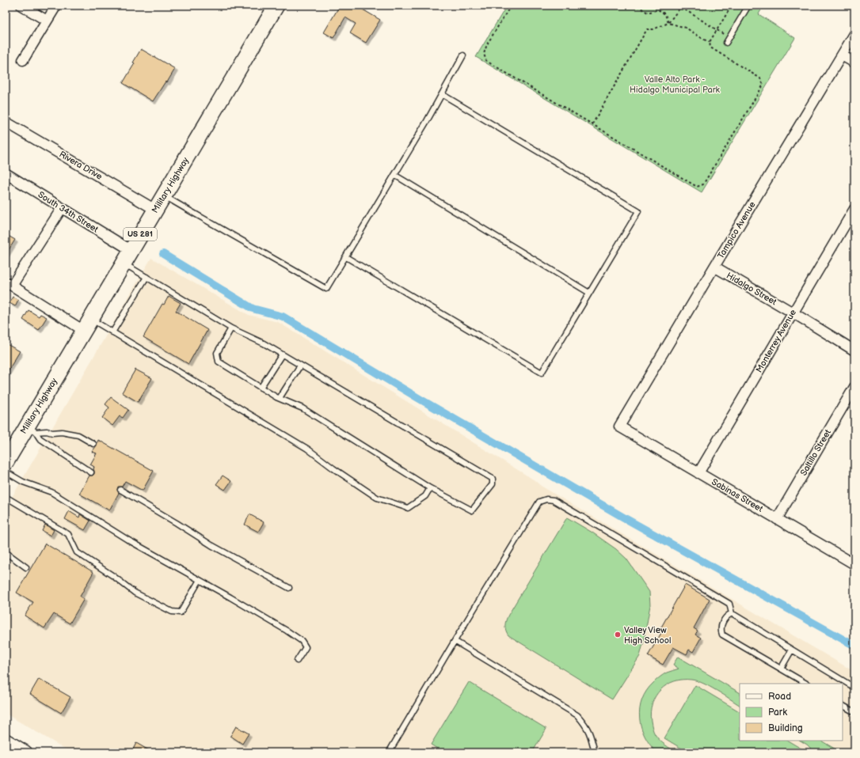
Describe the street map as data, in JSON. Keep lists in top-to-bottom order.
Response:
{
  "streets": {
    "main road": ["Military Highway", "US 281"],
    "street": [
      "Rivera Drive",
      "South 34th Street",
      "Tampico Avenue",
      "Hidalgo Street",
      "Monterrey Avenue",
      "Saltillo Street",
      "Sabinas Street"
    ]
  },
  "crossings": [
    ["Rivera Drive", "Military Highway"],
    ["Military Highway", "South 34th Street"],
    ["Tampico Avenue", "Hidalgo Street"],
    ["Tampico Avenue", "Sabinas Street"],
    ["Hidalgo Street", "Monterrey Avenue"],
    ["Monterrey Avenue", "Sabinas Street"],
    ["Saltillo Street", "Sabinas Street"]
  ],
  "parks": ["Valle Alto Park - Hidalgo Municipal Park"],
  "places": ["Valley View High School"],
  "legend": ["Road", "Park", "Building"]
}
